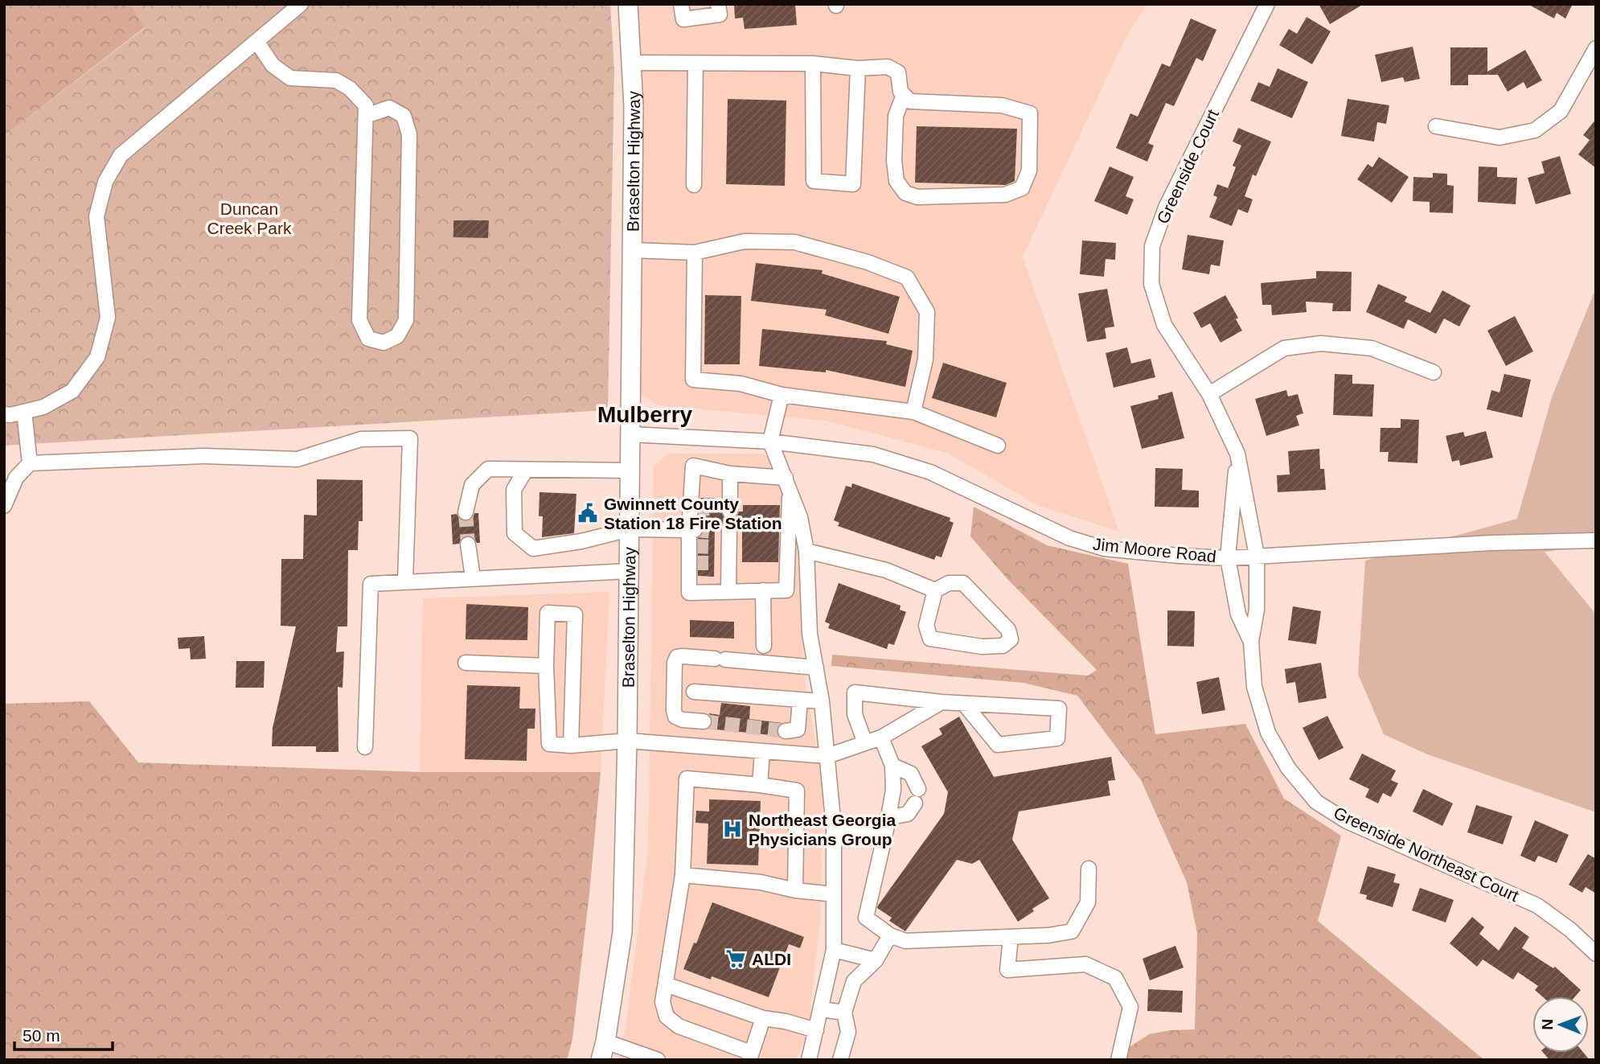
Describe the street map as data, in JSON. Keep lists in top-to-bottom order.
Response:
{
  "streets": {
    "main road": ["Braselton Highway"],
    "street": ["Greenside Court", "Jim Moore Road", "Greenside Northeast Court"]
  },
  "crossings": [
    ["Braselton Highway", "Jim Moore Road"],
    ["Greenside Court", "Jim Moore Road"],
    ["Greenside Court", "Greenside Northeast Court"],
    ["Jim Moore Road", "Greenside Northeast Court"]
  ],
  "districts": ["Mulberry"],
  "parks": ["Duncan Creek Park"],
  "places": {
    "public building": ["Gwinnett County Station 18 Fire Station"],
    "hospital": ["Northeast Georgia Physicians Group"],
    "supermarket": ["ALDI"]
  },
  "scale_bar": "50 m",
  "north": "left"
}
